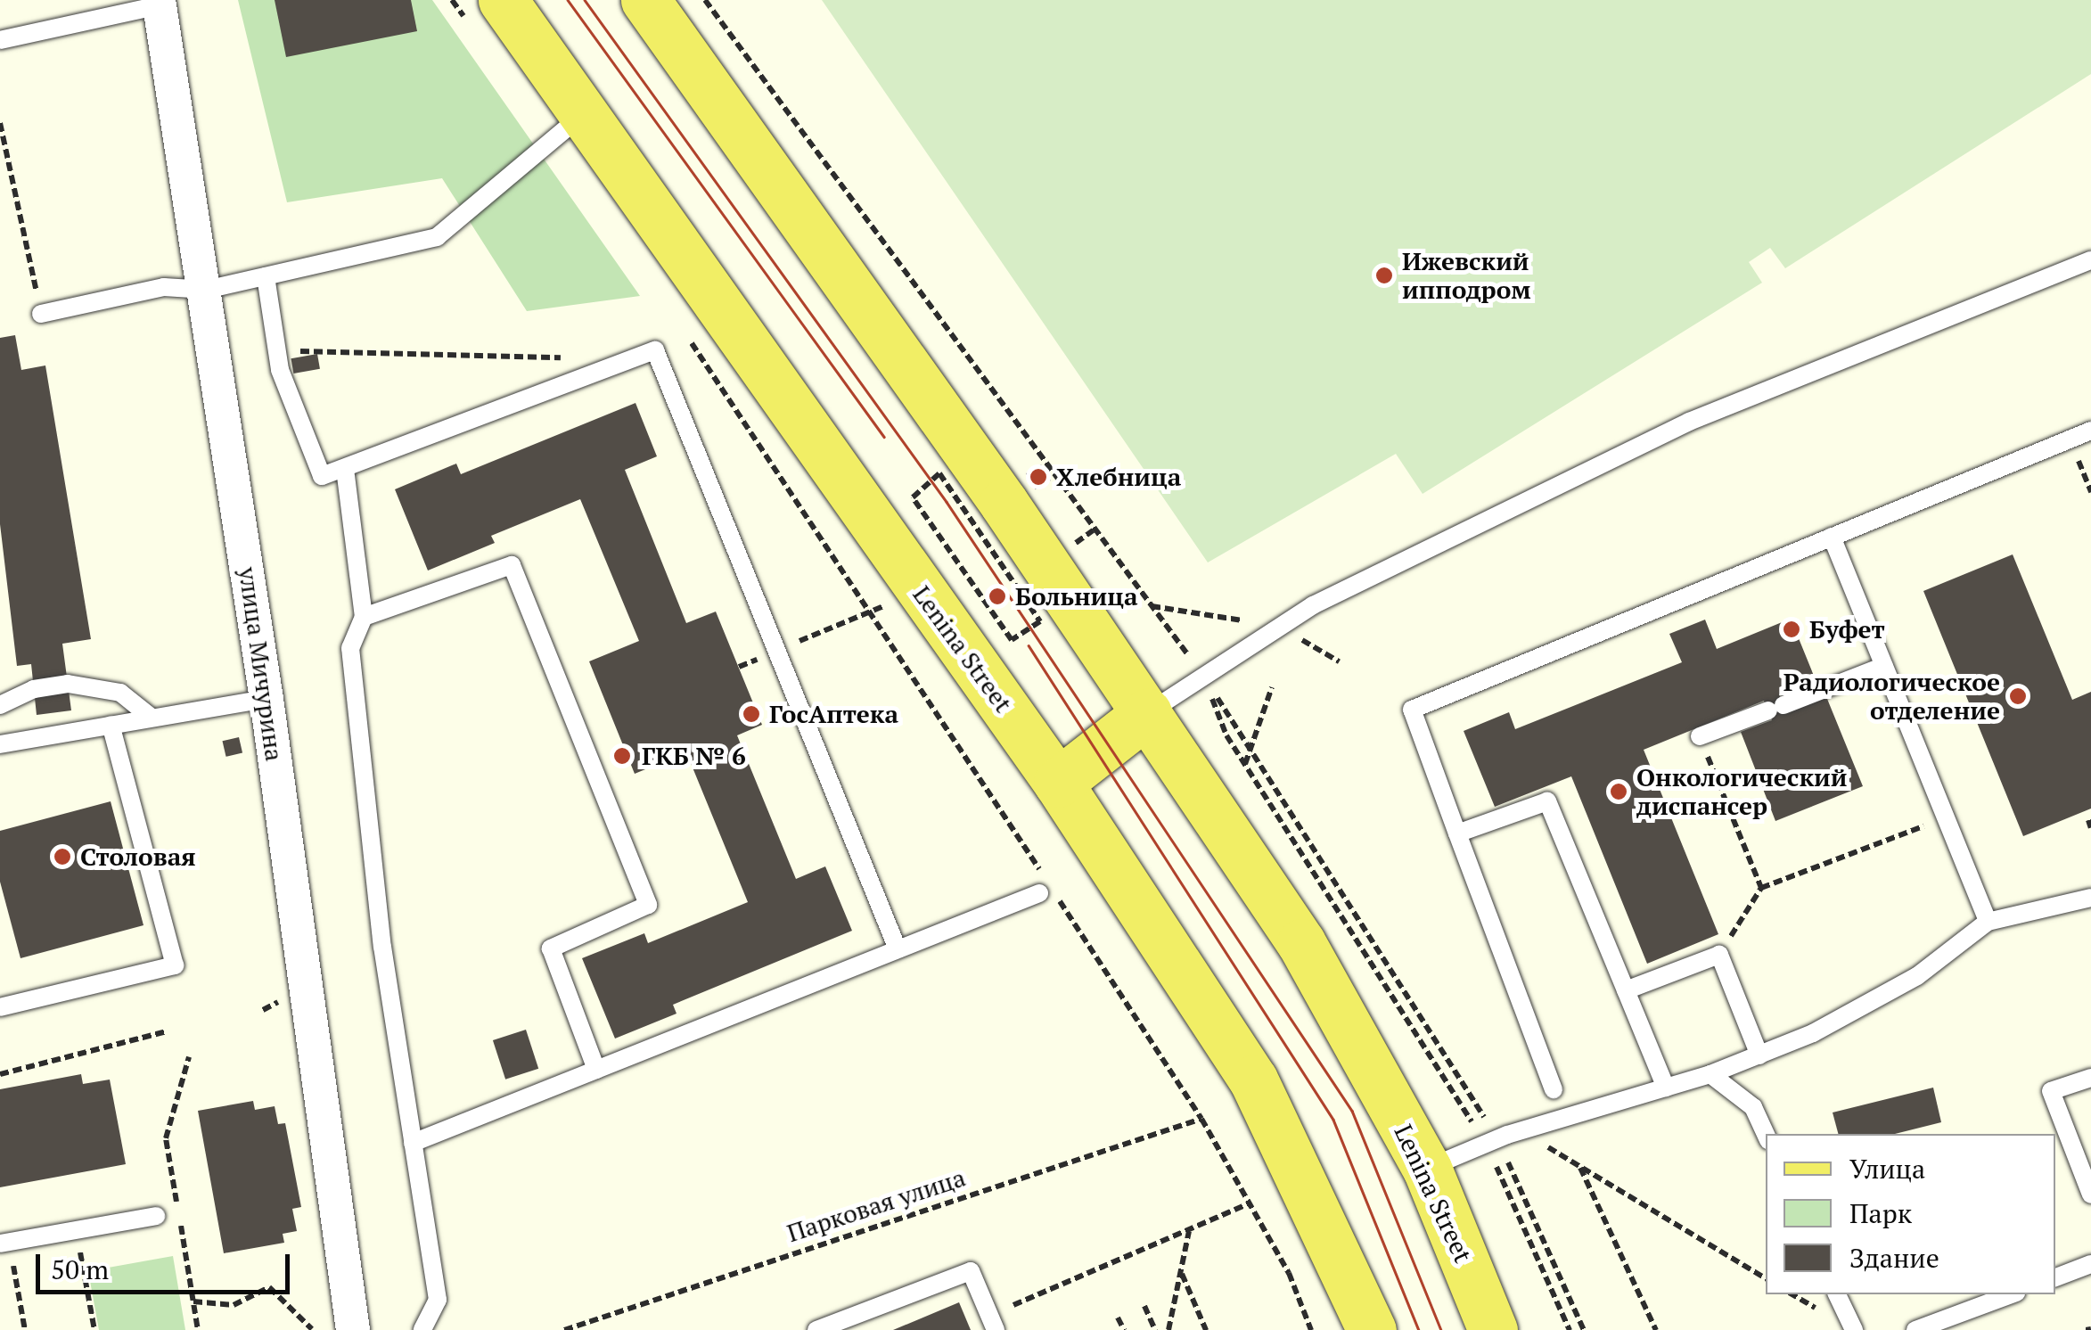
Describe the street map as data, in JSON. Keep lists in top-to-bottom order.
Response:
{
  "streets": {
    "main road": ["Lenina Street"],
    "street": ["улица Мичурина"],
    "path": ["Парковая улица"]
  },
  "places": [
    "Ижевский ипподром",
    "Хлебница",
    "Больница",
    "Буфет",
    "Радиологическое отделение",
    "ГосАптека",
    "ГКБ № 6",
    "Онкологический диспансер",
    "Столовая"
  ],
  "legend": ["Улица", "Парк", "Здание"],
  "scale_bar": "50 m"
}
